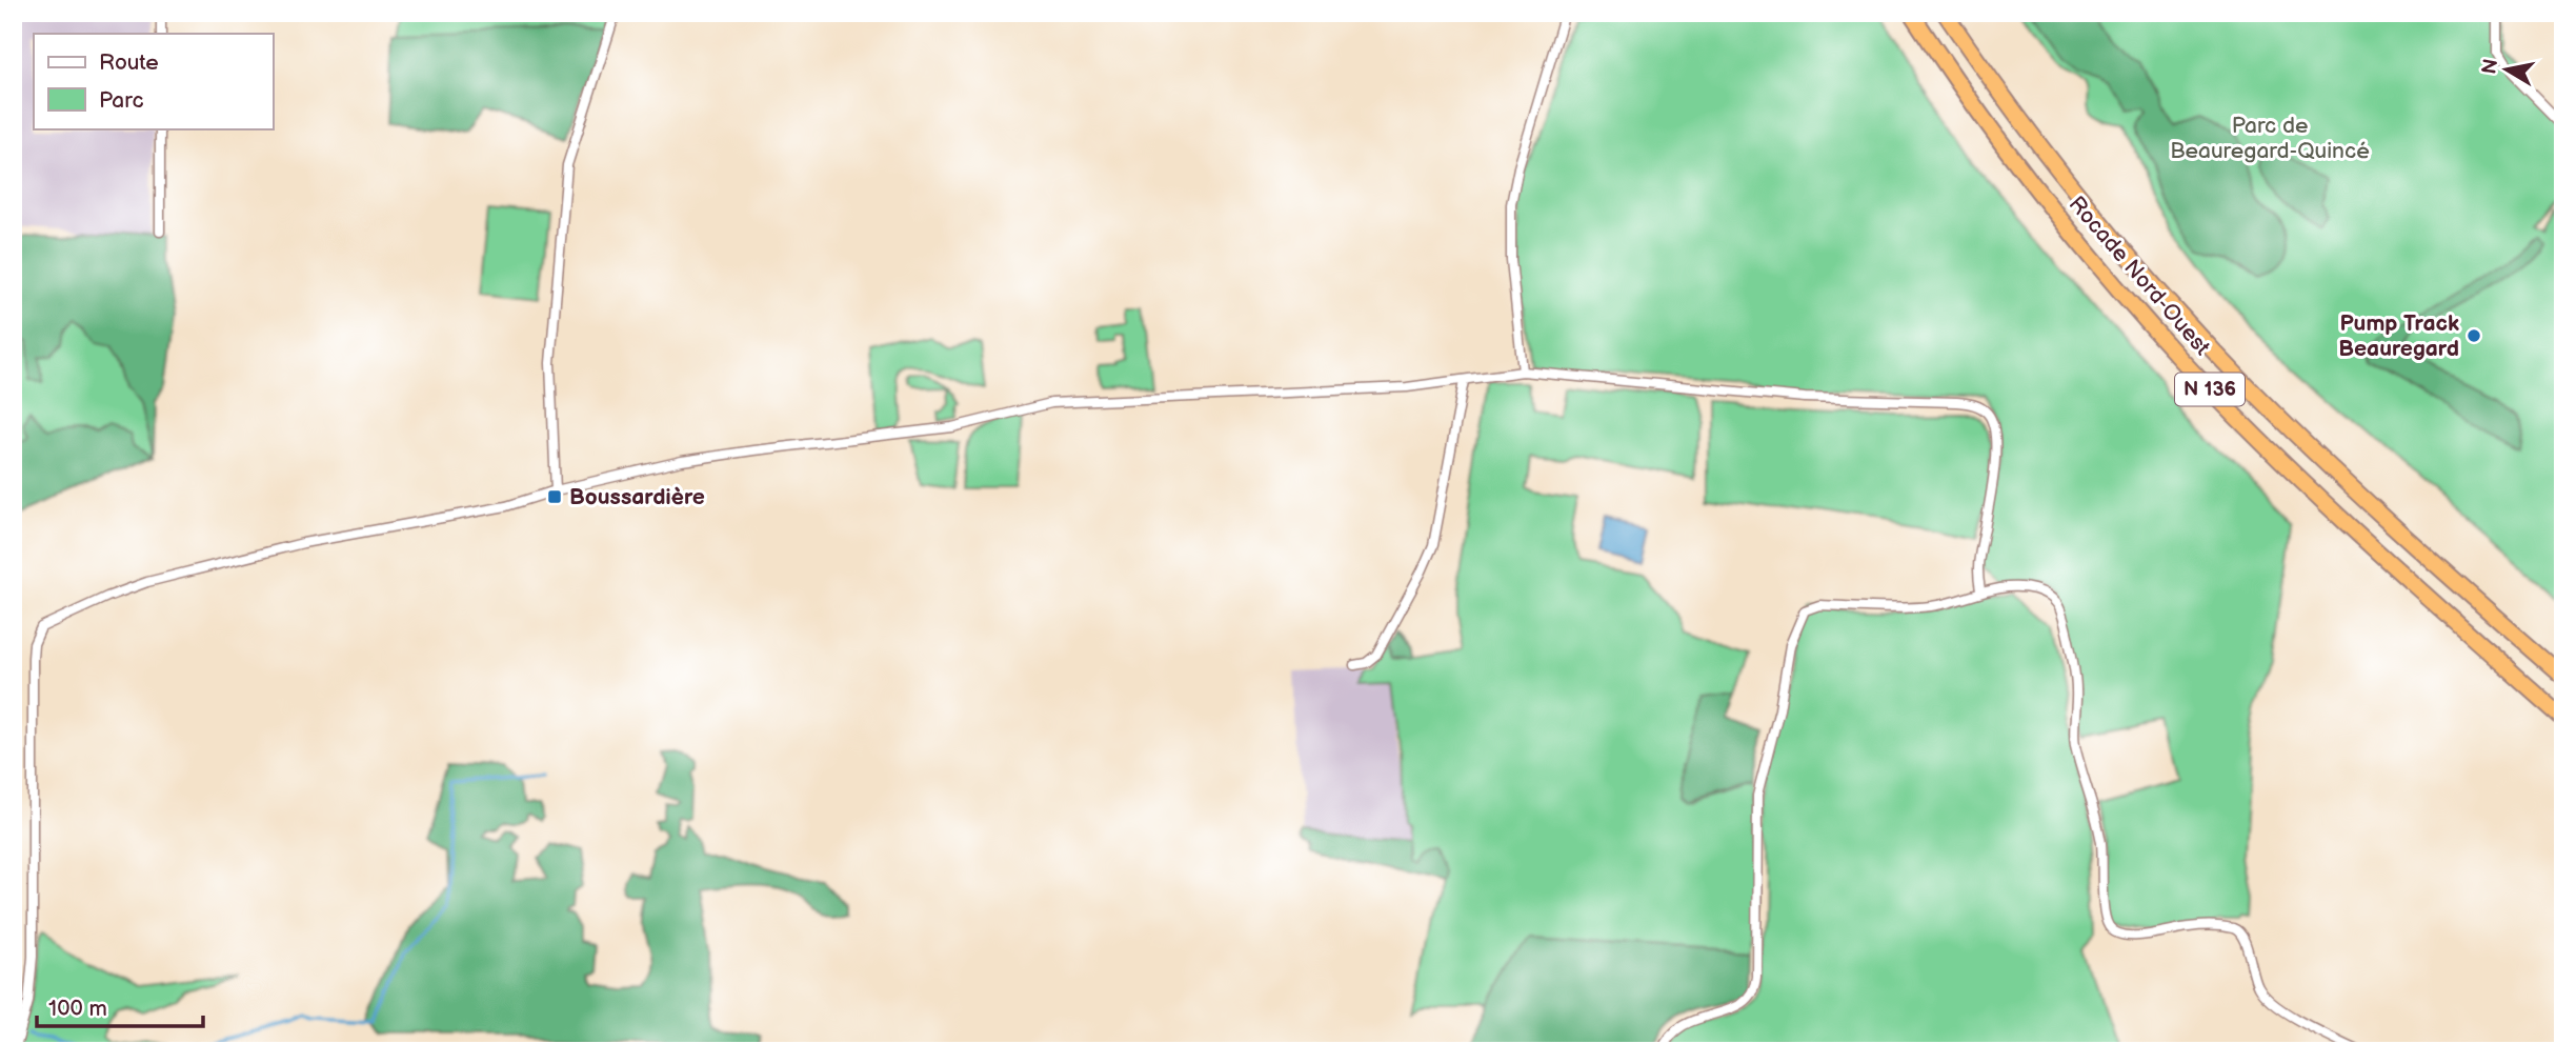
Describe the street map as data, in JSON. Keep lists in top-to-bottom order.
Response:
{
  "streets": {
    "highway": ["Rocade Nord-Ouest", "N 136"]
  },
  "parks": ["Parc de Beauregard-Quincé"],
  "places": {
    "other": ["Pump Track Beauregard"],
    "transit": ["Boussardière"]
  },
  "legend": ["Route", "Parc"],
  "scale_bar": "100 m",
  "north": "left"
}
